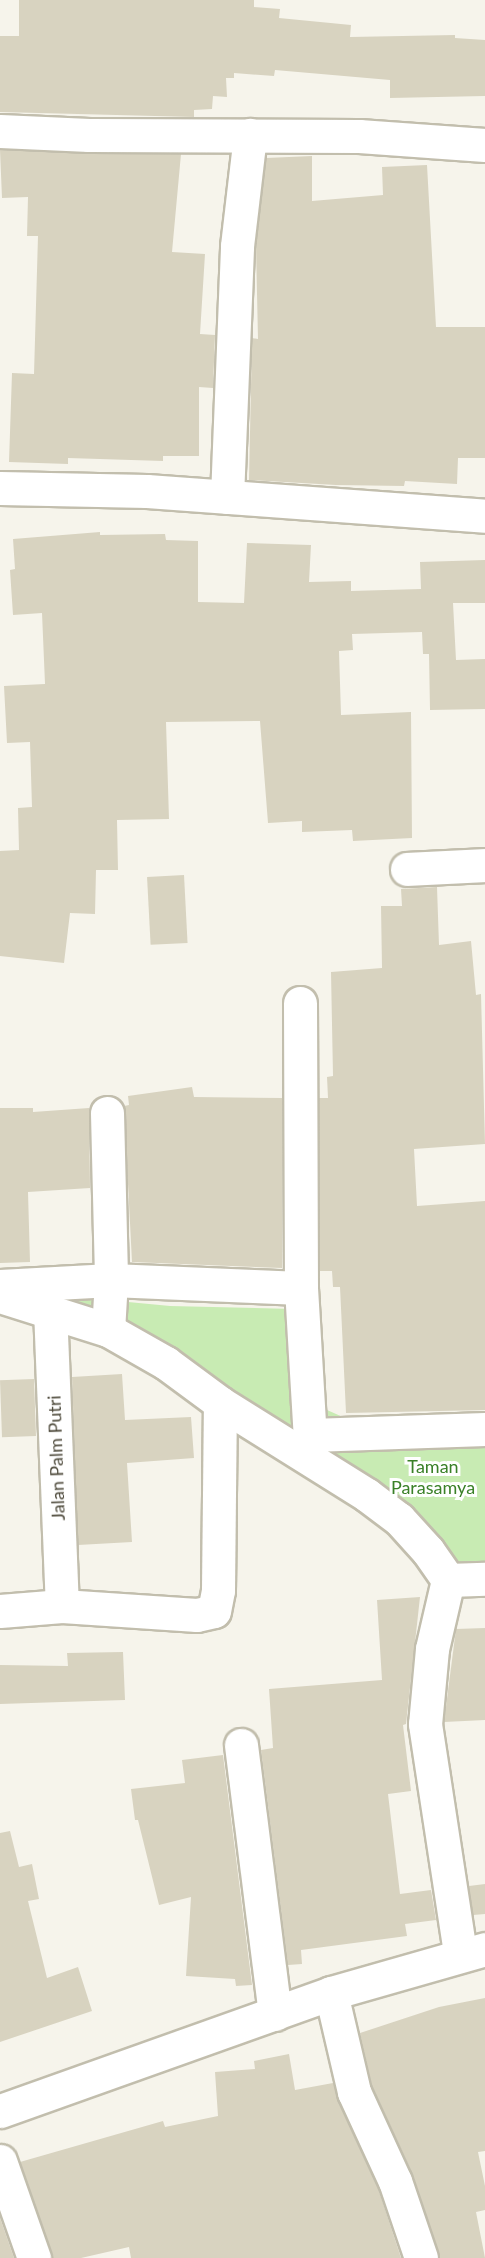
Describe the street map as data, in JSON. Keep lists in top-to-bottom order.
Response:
{
  "streets": {
    "street": ["Jalan Palm Putri"]
  },
  "parks": ["Taman Parasamya"]
}
